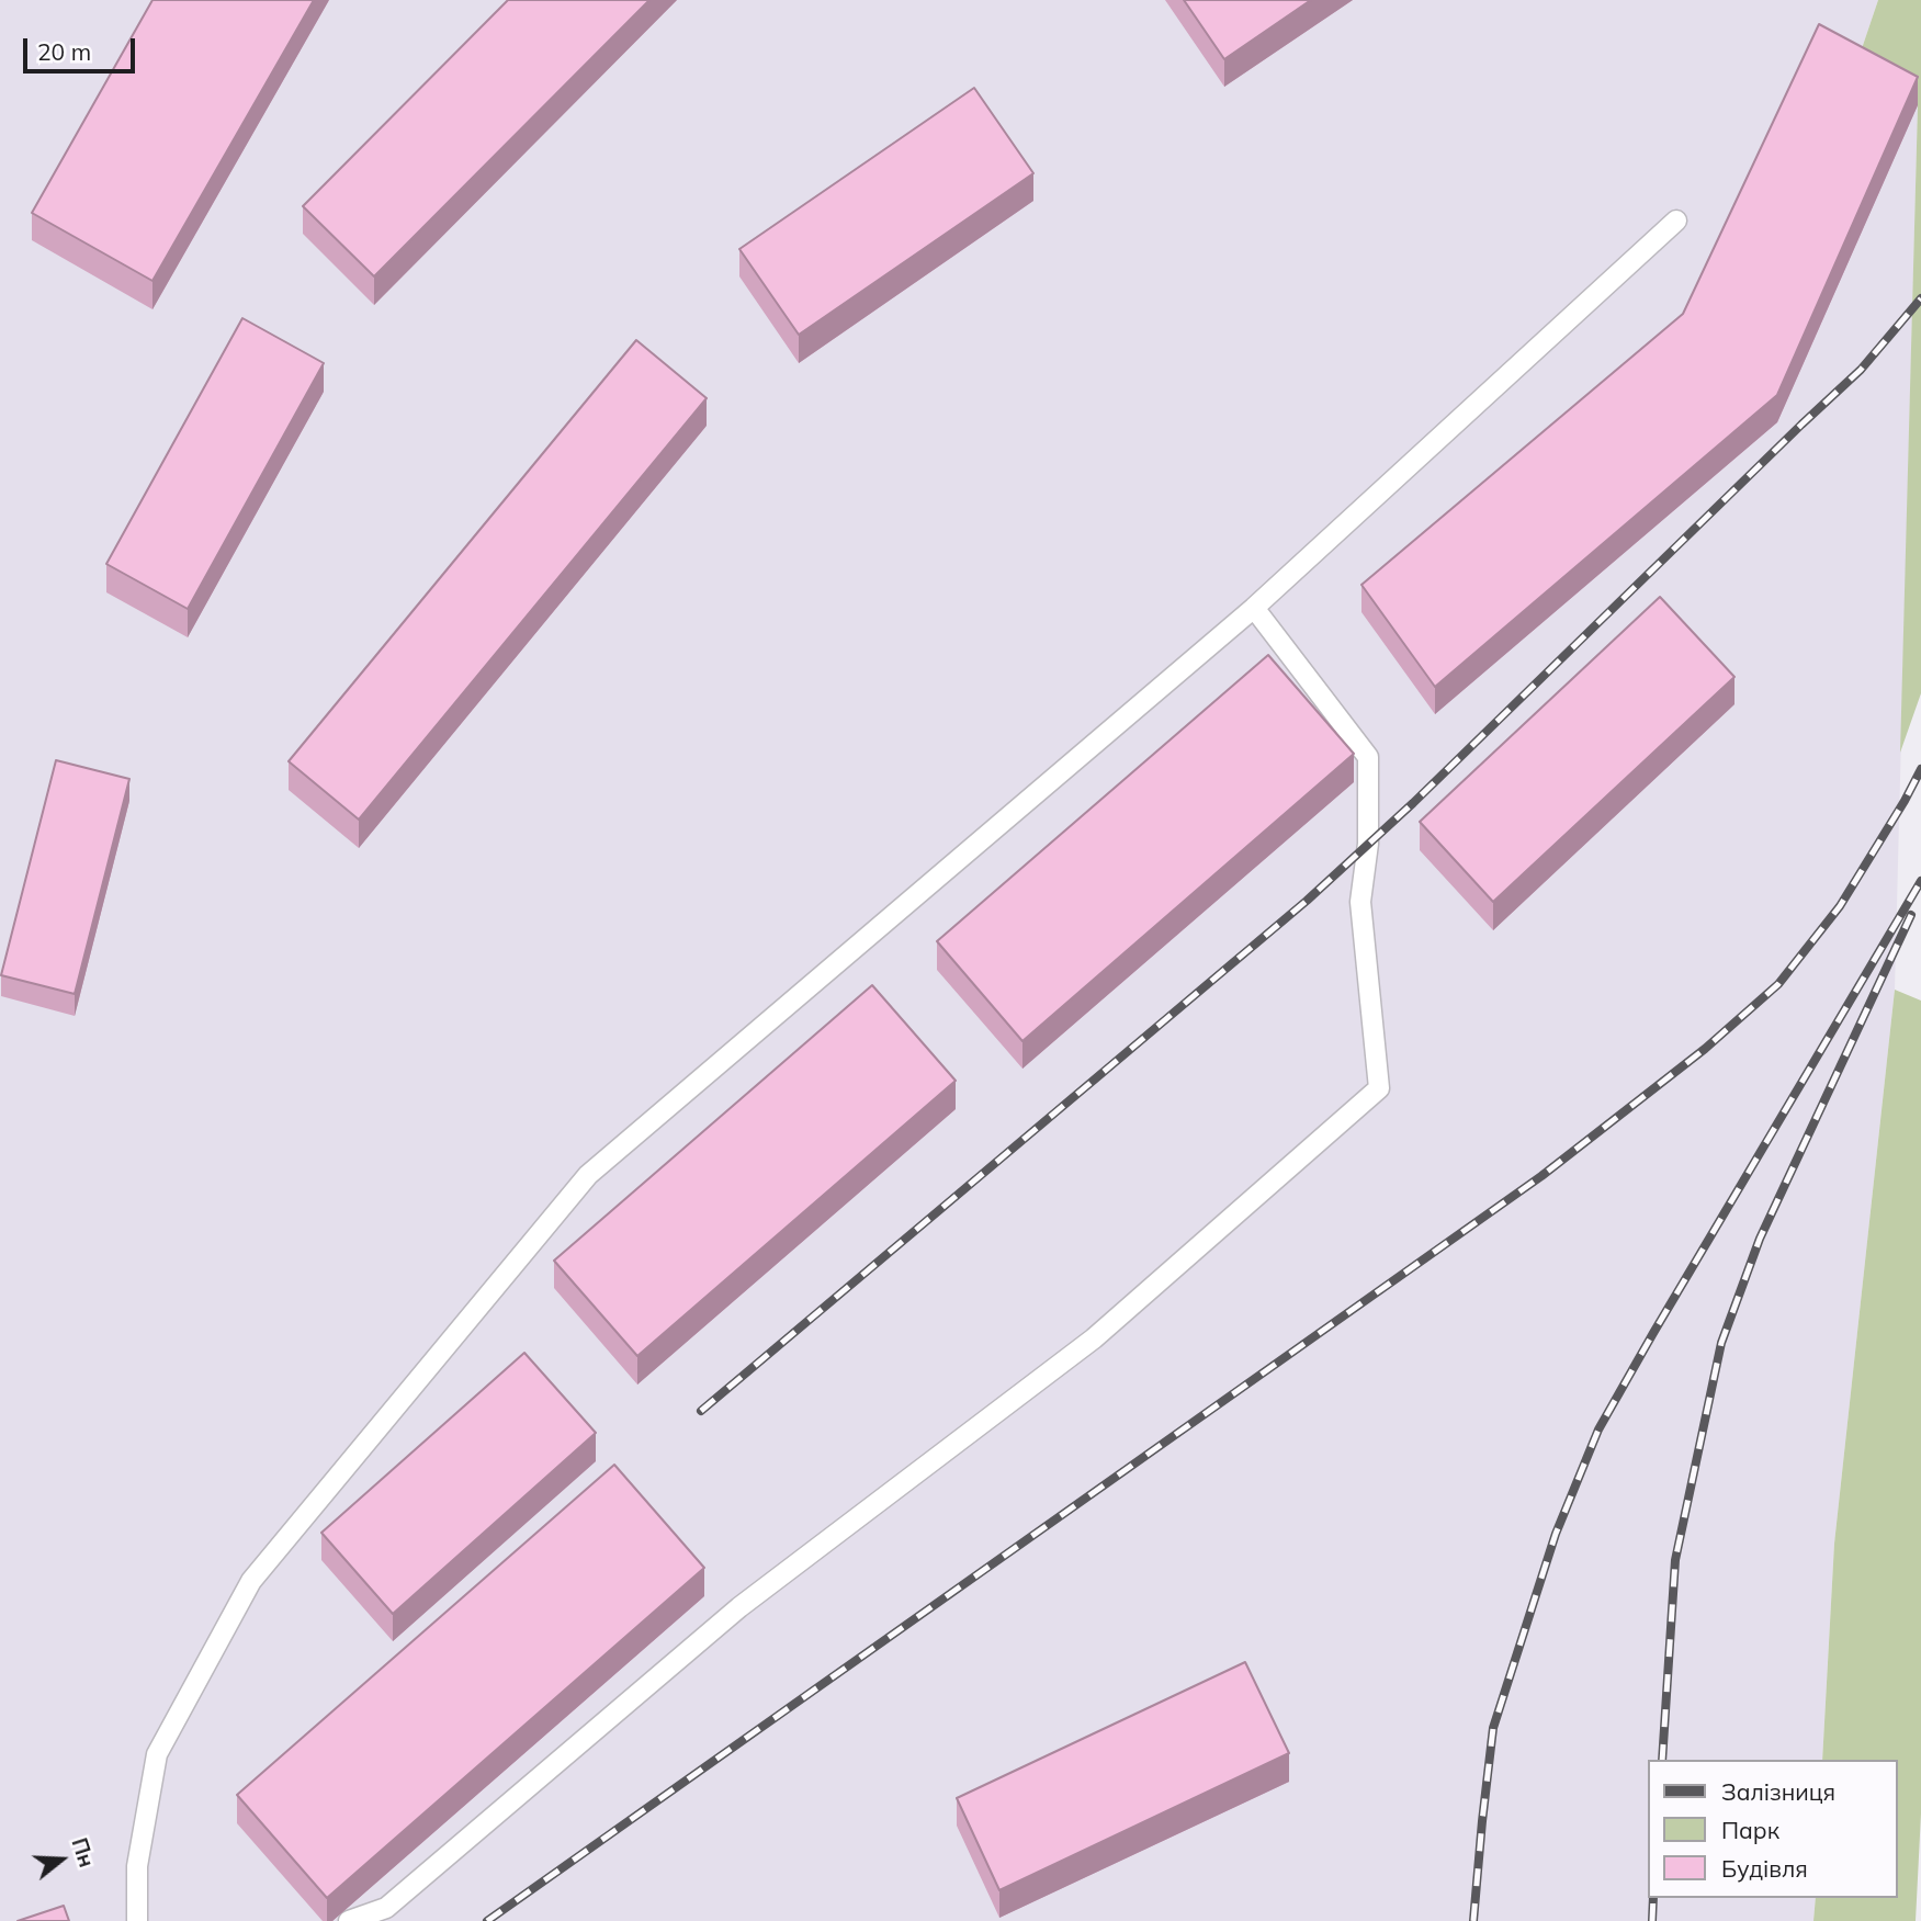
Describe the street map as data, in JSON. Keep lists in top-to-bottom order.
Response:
{
  "legend": ["Залізниця", "Парк", "Будівля"],
  "scale_bar": "20 m",
  "north": "right"
}
